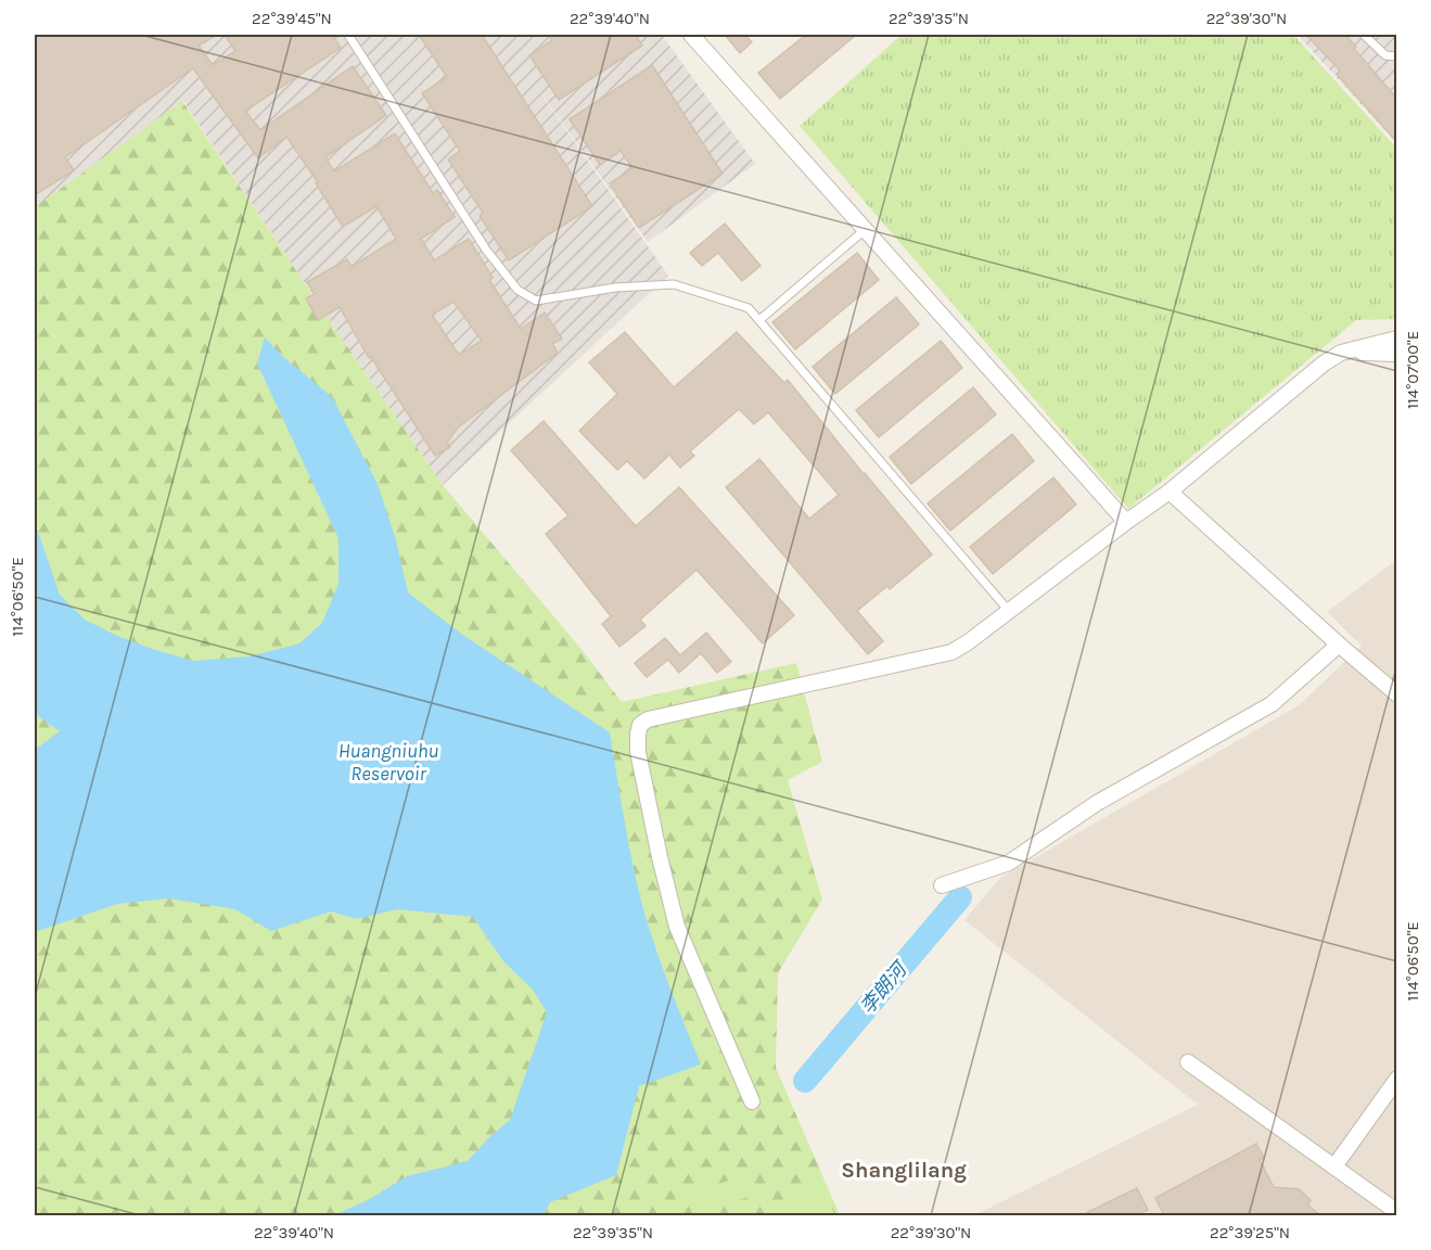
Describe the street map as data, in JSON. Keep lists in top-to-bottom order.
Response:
{
  "districts": ["Shanglilang"],
  "water": ["Huangniuhu Reservoir", "李朗河"],
  "coordinates": [
    "22°39'45\"N",
    "22°39'40\"N",
    "22°39'35\"N",
    "22°39'30\"N",
    "114°07'00\"E",
    "114°06'50\"E",
    "22°39'25\"N"
  ]
}
